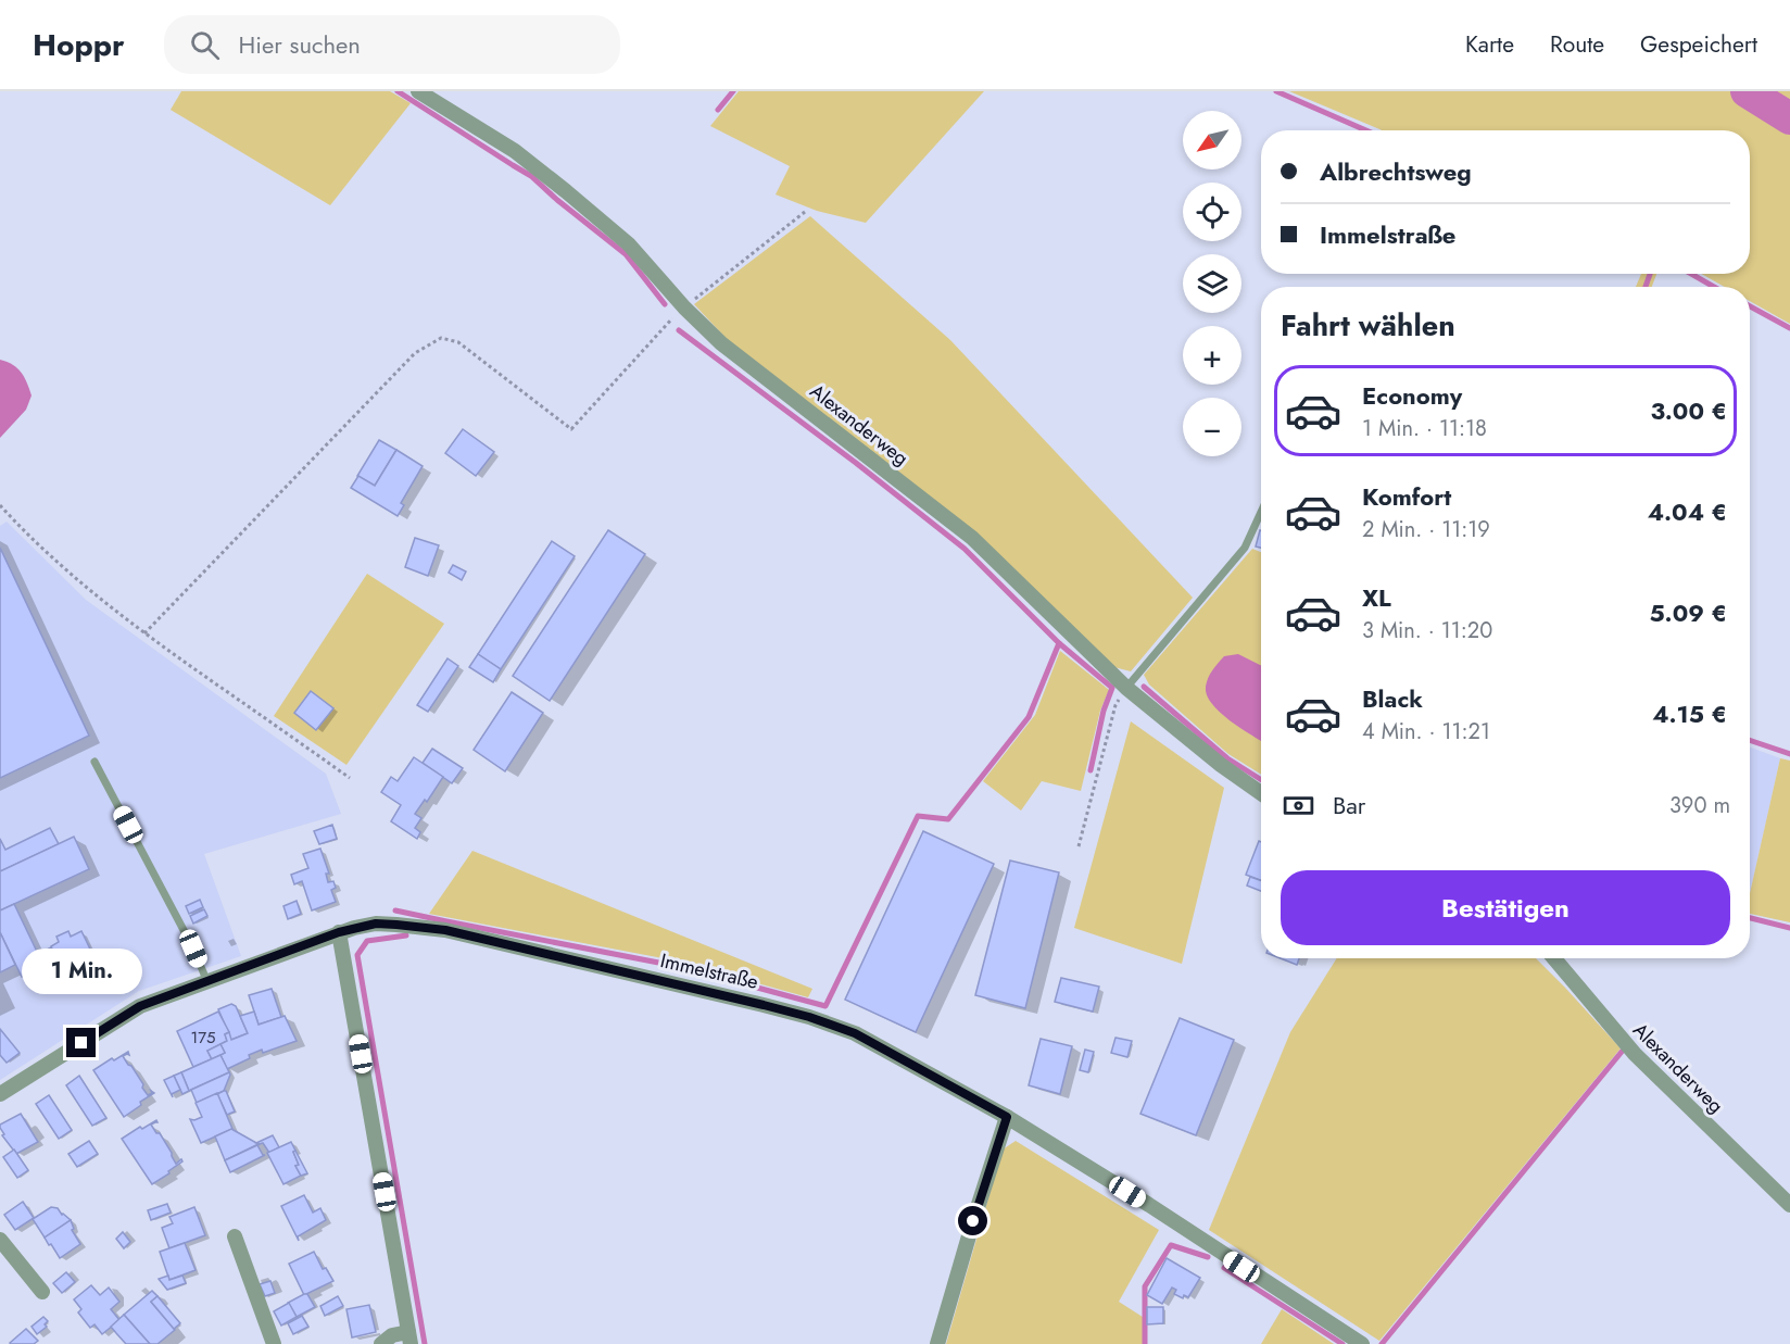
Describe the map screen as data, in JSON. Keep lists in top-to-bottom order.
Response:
{
  "streets": {
    "street": ["Alexanderweg", "Immelstraße"]
  },
  "house_numbers": ["175"],
  "north": "bottom left",
  "page": {
    "header": "Hoppr",
    "search": "Hier suchen",
    "nav": ["Karte", "Route", "Gespeichert"],
    "map_buttons": ["+", "−"],
    "banner": ["Albrechtsweg", "Immelstraße"],
    "heading": "Fahrt wählen",
    "list": [
      {
        "name": "Economy",
        "note": "1 Min. · 11:18",
        "value": "3.00 €"
      },
      {
        "name": "Komfort",
        "note": "2 Min. · 11:19",
        "value": "4.04 €"
      },
      {
        "name": "XL",
        "note": "3 Min. · 11:20",
        "value": "5.09 €"
      },
      {
        "name": "Black",
        "note": "4 Min. · 11:21",
        "value": "4.15 €"
      }
    ],
    "pay": ["Bar", "390 m"],
    "buttons": "Bestätigen",
    "bubble": "1 Min."
  }
}
